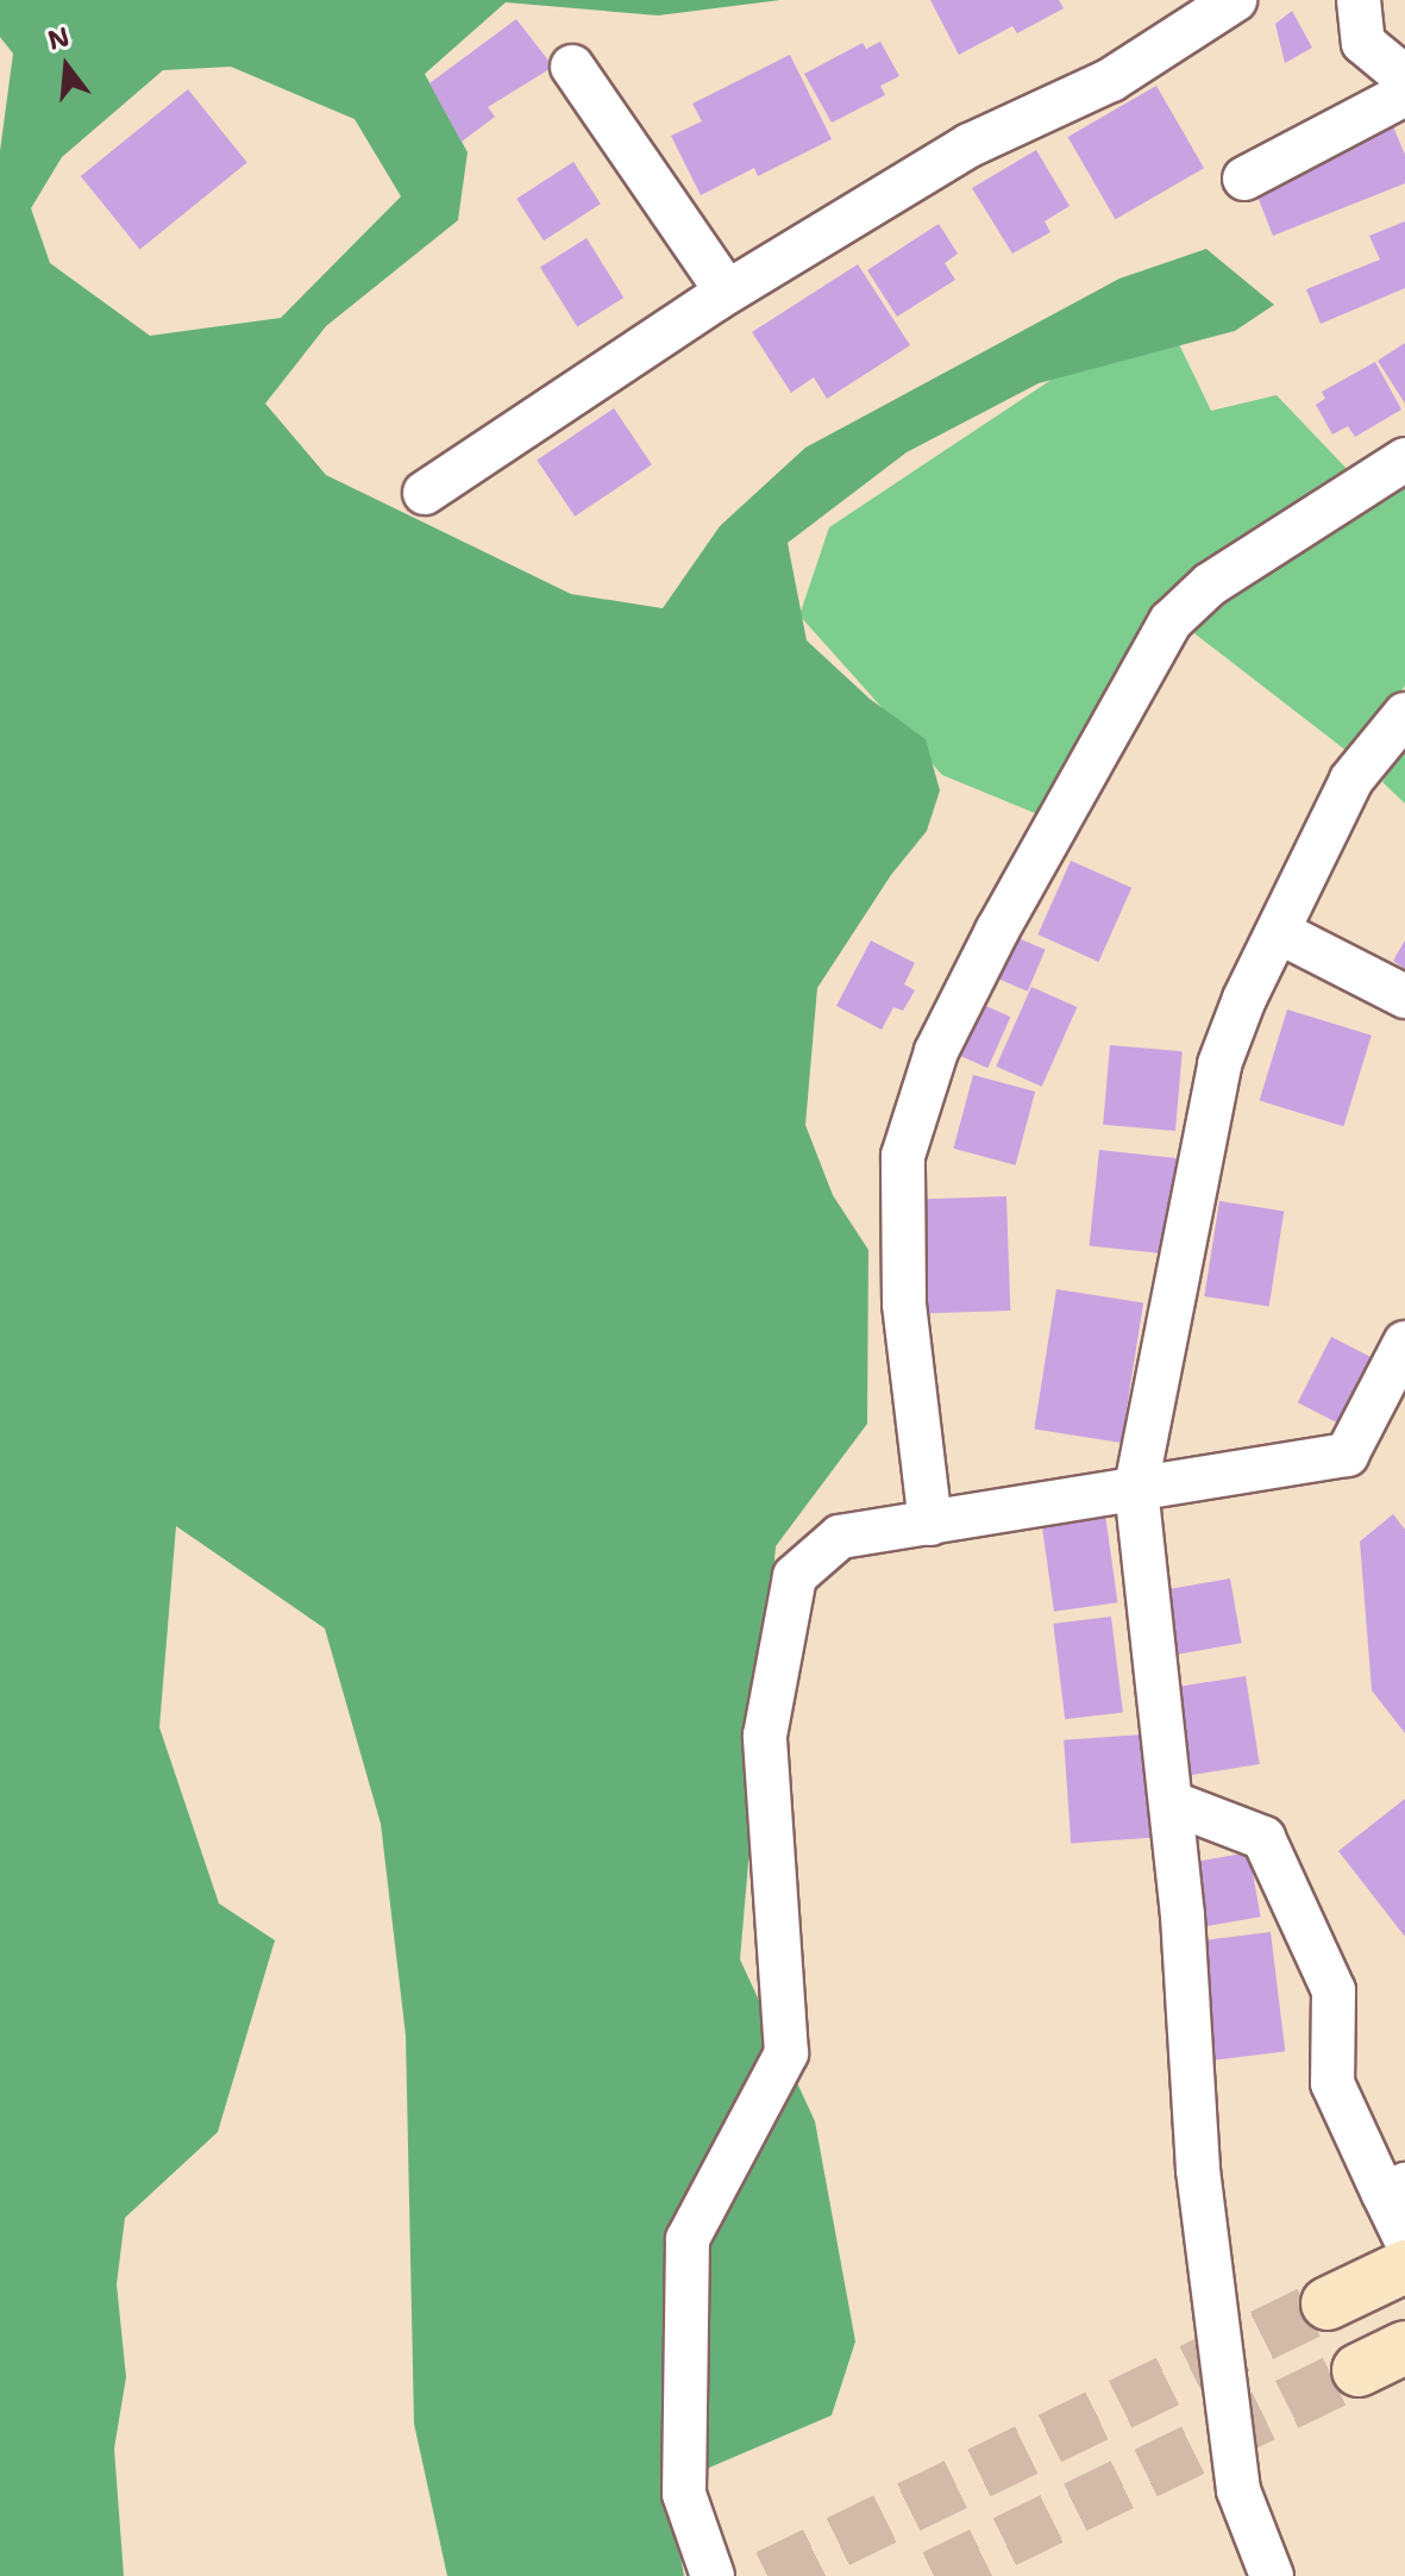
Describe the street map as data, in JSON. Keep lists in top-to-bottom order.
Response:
{
  "north": "top"
}
